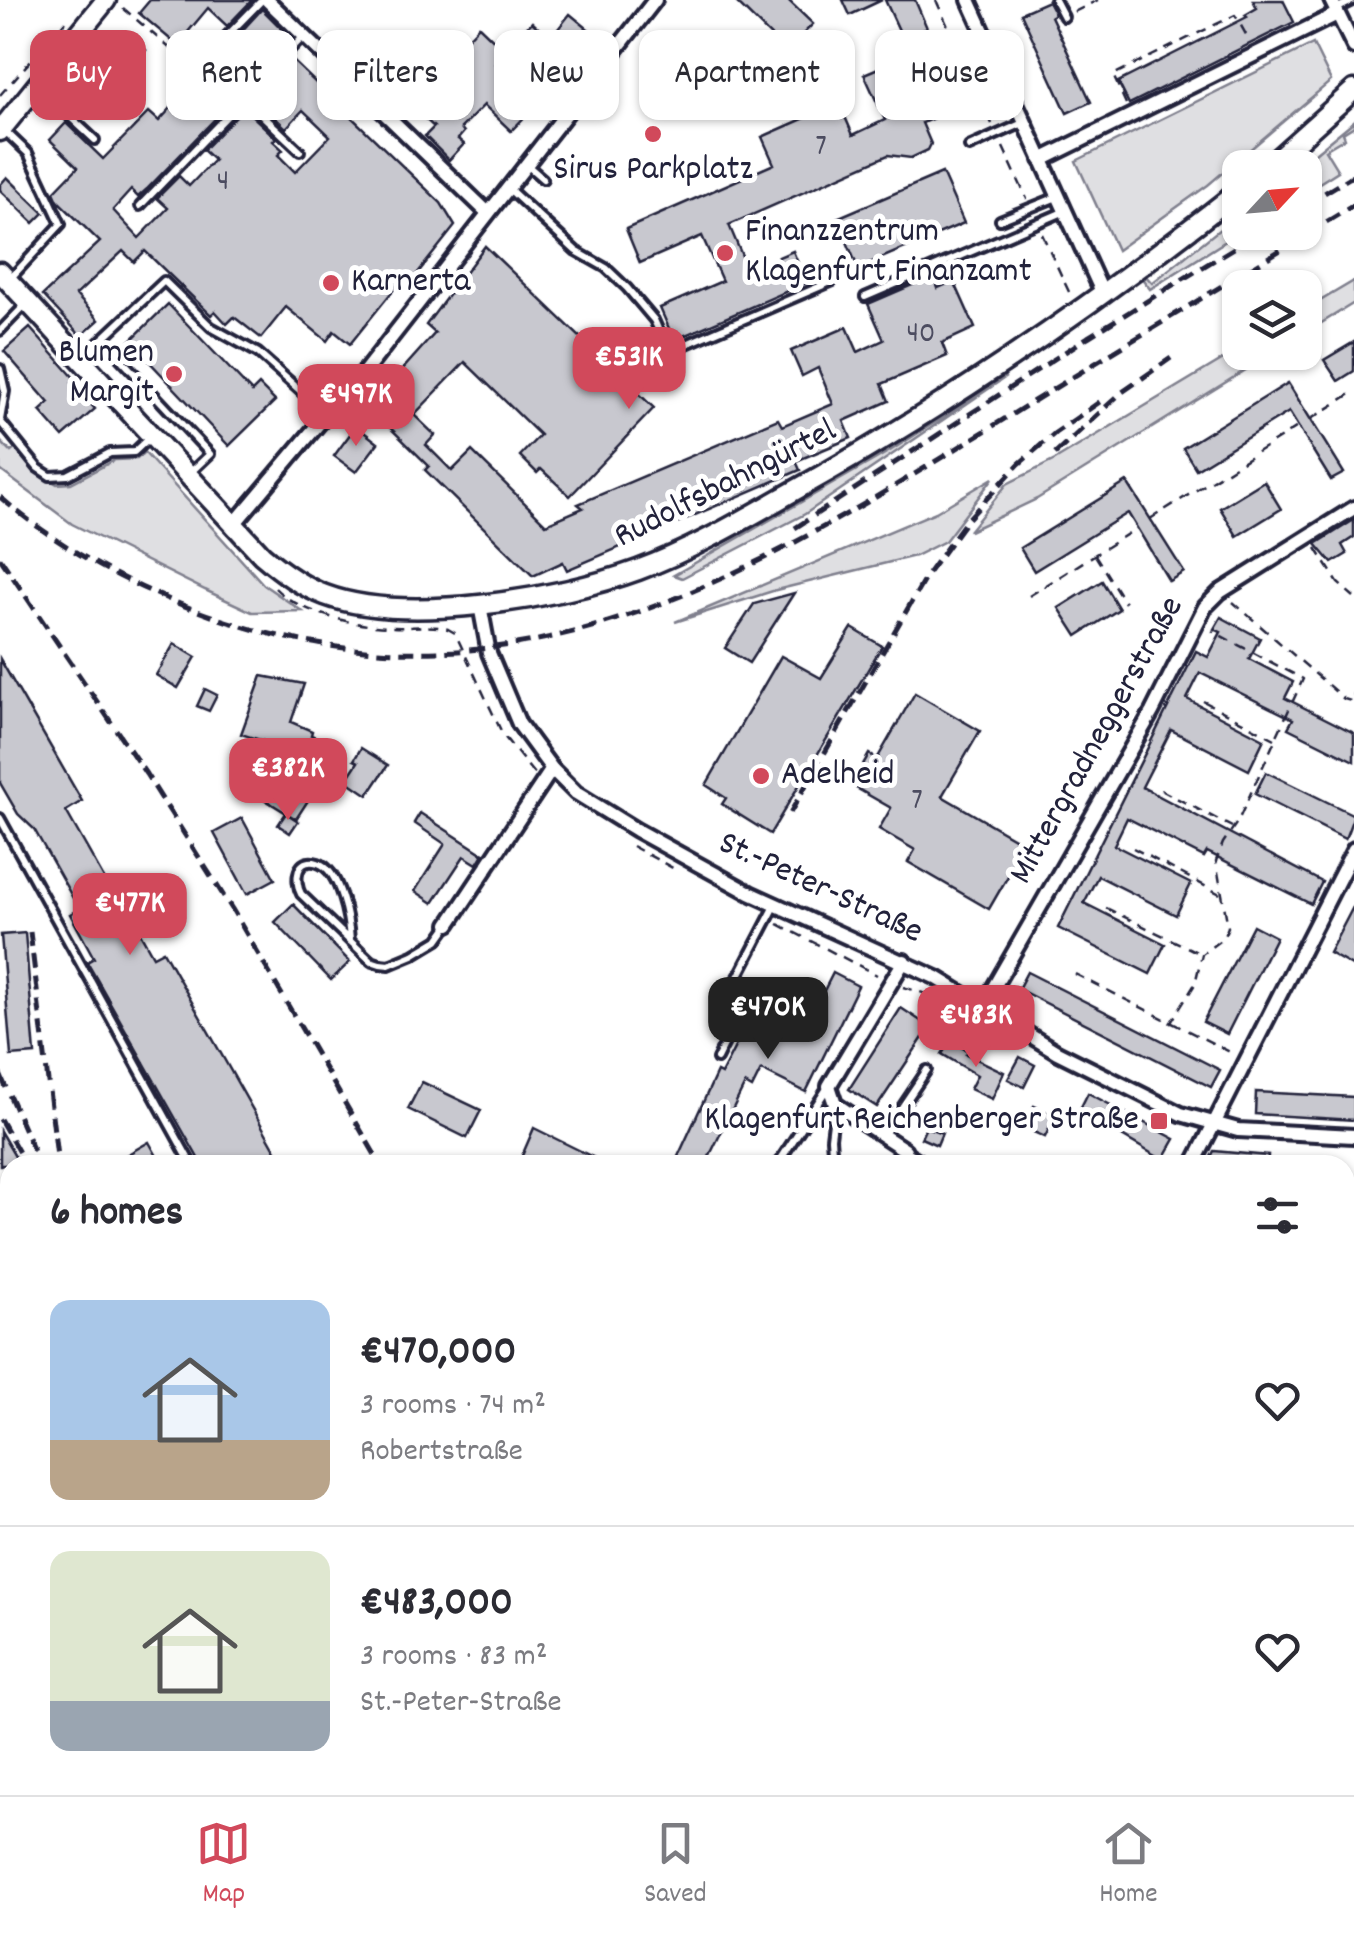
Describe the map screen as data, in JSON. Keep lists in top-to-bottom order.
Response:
{
  "streets": {
    "street": ["Rudolfsbahngürtel", "Mittergradneggerstraße", "St.-Peter-Straße"]
  },
  "crossings": [
    ["Rudolfsbahngürtel", "St.-Peter-Straße"],
    ["Mittergradneggerstraße", "St.-Peter-Straße"]
  ],
  "places": {
    "other": [
      "Sirus Parkplatz",
      "Finanzzentrum Klagenfurt Finanzamt",
      "Karnerta",
      "Blumen Margit",
      "Adelheid"
    ],
    "transit": ["Klagenfurt Reichenberger Straße"]
  },
  "house_numbers": [
    "7",
    "4",
    "40",
    "7"
  ],
  "north": "top right",
  "page": {
    "chip": [
      "Buy",
      "Rent",
      "Filters",
      "New",
      "Apartment",
      "House"
    ],
    "price": [
      "€531K",
      "€497K",
      "€382K",
      "€477K",
      "€470K",
      "€483K"
    ],
    "heading": "6 homes",
    "list": [
      {
        "name": "€470,000",
        "note": "3 rooms · 74 m² · Robertstraße"
      },
      {
        "name": "€483,000",
        "note": "3 rooms · 83 m² · St.-Peter-Straße"
      }
    ],
    "tabs": ["Map", "Saved", "Home"]
  }
}
